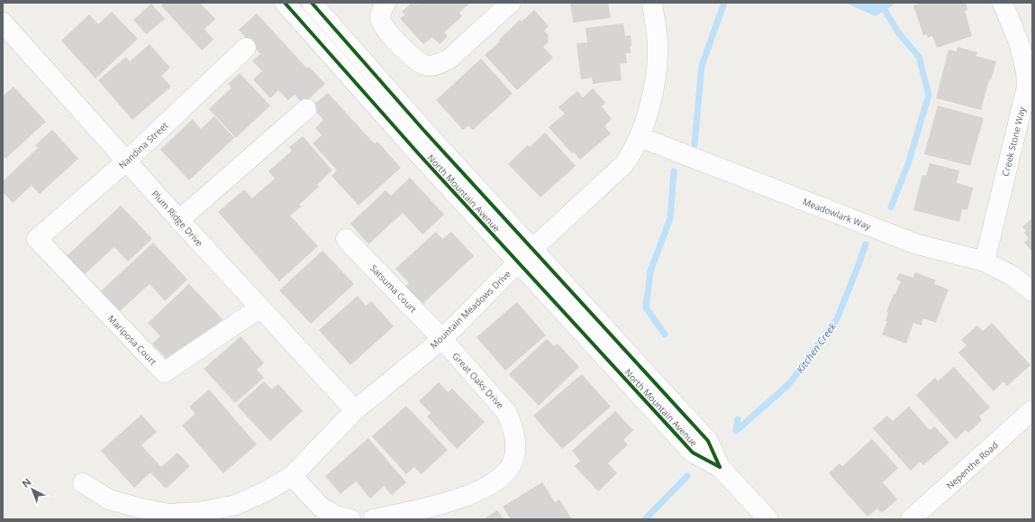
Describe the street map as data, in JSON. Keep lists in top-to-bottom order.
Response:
{
  "streets": {
    "street": [
      "Creek Stone Way",
      "Nandina Street",
      "North Mountain Avenue",
      "Meadowlark Way",
      "Plum Ridge Drive",
      "Satsuma Court",
      "Mountain Meadows Drive",
      "Mariposa Court",
      "Great Oaks Drive",
      "Nepenthe Road"
    ]
  },
  "crossings": [
    ["Creek Stone Way", "Meadowlark Way"],
    ["Nandina Street", "Plum Ridge Drive"],
    ["Nandina Street", "Mariposa Court"],
    ["North Mountain Avenue", "Mountain Meadows Drive"],
    ["Meadowlark Way", "Mountain Meadows Drive"],
    ["Plum Ridge Drive", "Mountain Meadows Drive"],
    ["Plum Ridge Drive", "Mariposa Court"],
    ["Satsuma Court", "Mountain Meadows Drive"],
    ["Satsuma Court", "Great Oaks Drive"],
    ["Mountain Meadows Drive", "Great Oaks Drive"]
  ],
  "water": ["Kitchen Creek"],
  "north": "top left"
}
